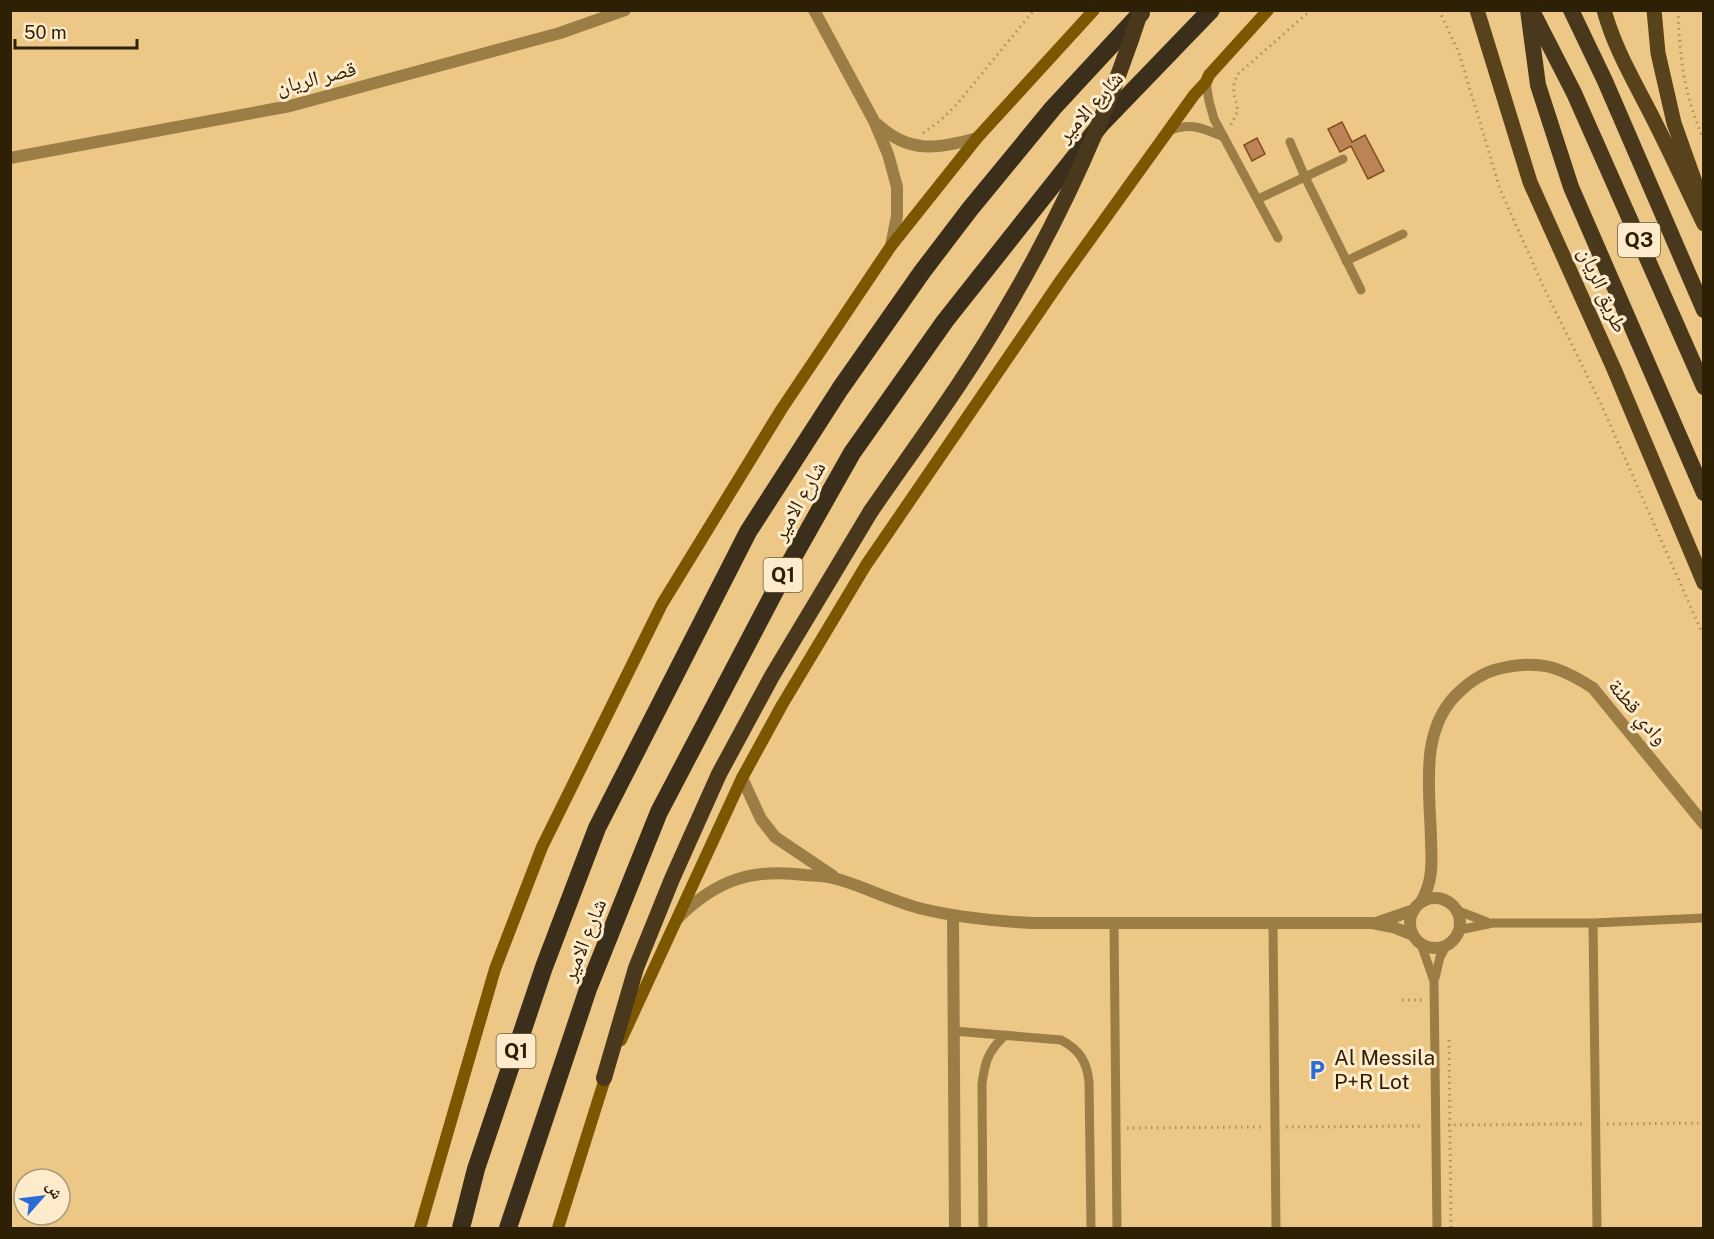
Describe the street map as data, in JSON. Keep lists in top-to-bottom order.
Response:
{
  "streets": {
    "highway": ["شارع الامير", "Q3", "Q1"],
    "main road": ["طريق الريان"],
    "street": ["قصر الريان", "وادي قطنة"]
  },
  "places": {
    "parking": ["Al Messila P+R Lot"]
  },
  "scale_bar": "50 m",
  "north": "top right"
}
